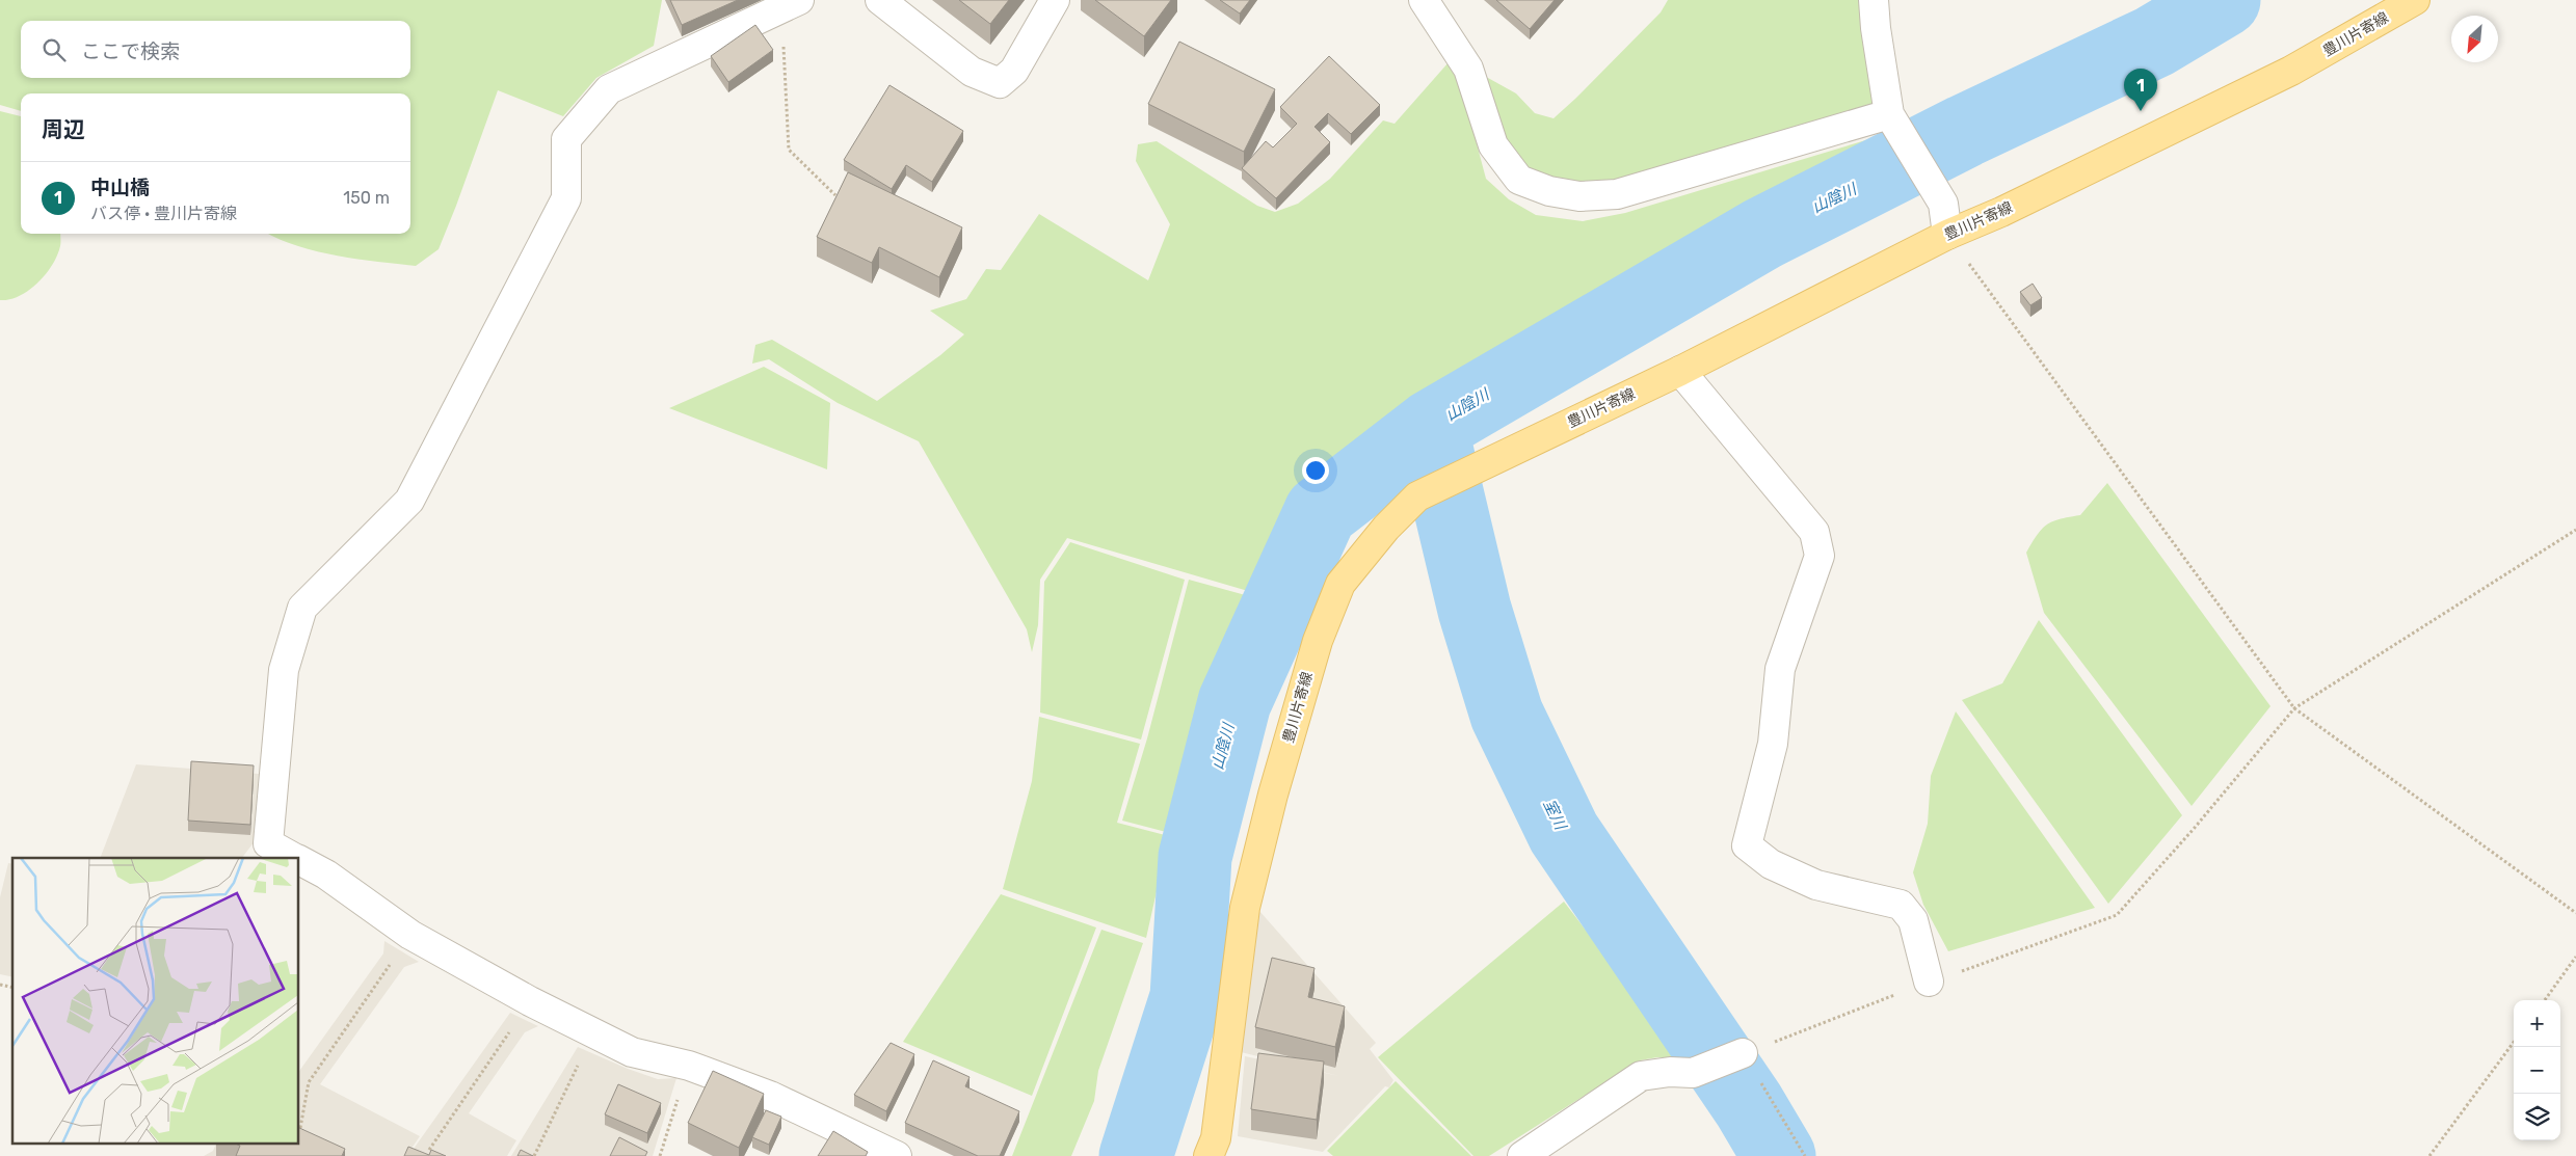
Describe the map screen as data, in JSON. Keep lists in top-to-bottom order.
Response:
{
  "streets": {
    "main road": ["豊川片寄線"]
  },
  "water": ["山陰川", "室川"],
  "north": "bottom left",
  "page": {
    "search": "ここで検索",
    "pins": "1",
    "heading": "周辺",
    "list": [
      {
        "mark": "1",
        "name": "中山橋",
        "note": "バス停 · 豊川片寄線",
        "value": "150 m"
      }
    ],
    "map_buttons": ["+", "−"]
  }
}
